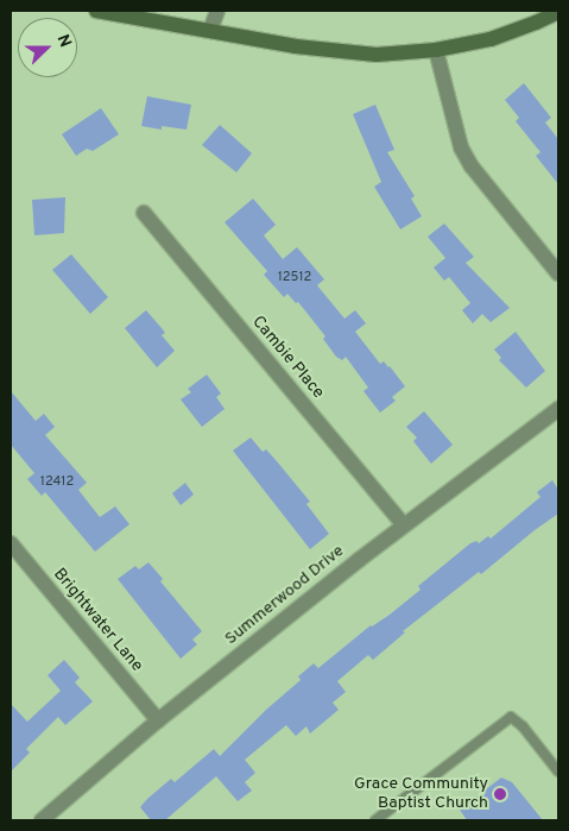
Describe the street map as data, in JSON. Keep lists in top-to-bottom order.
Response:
{
  "streets": {
    "street": ["Cambie Place", "Summerwood Drive", "Brightwater Lane"]
  },
  "crossings": [
    ["Cambie Place", "Summerwood Drive"],
    ["Summerwood Drive", "Brightwater Lane"]
  ],
  "places": ["Grace Community Baptist Church"],
  "house_numbers": ["12512", "12412"],
  "north": "right"
}
